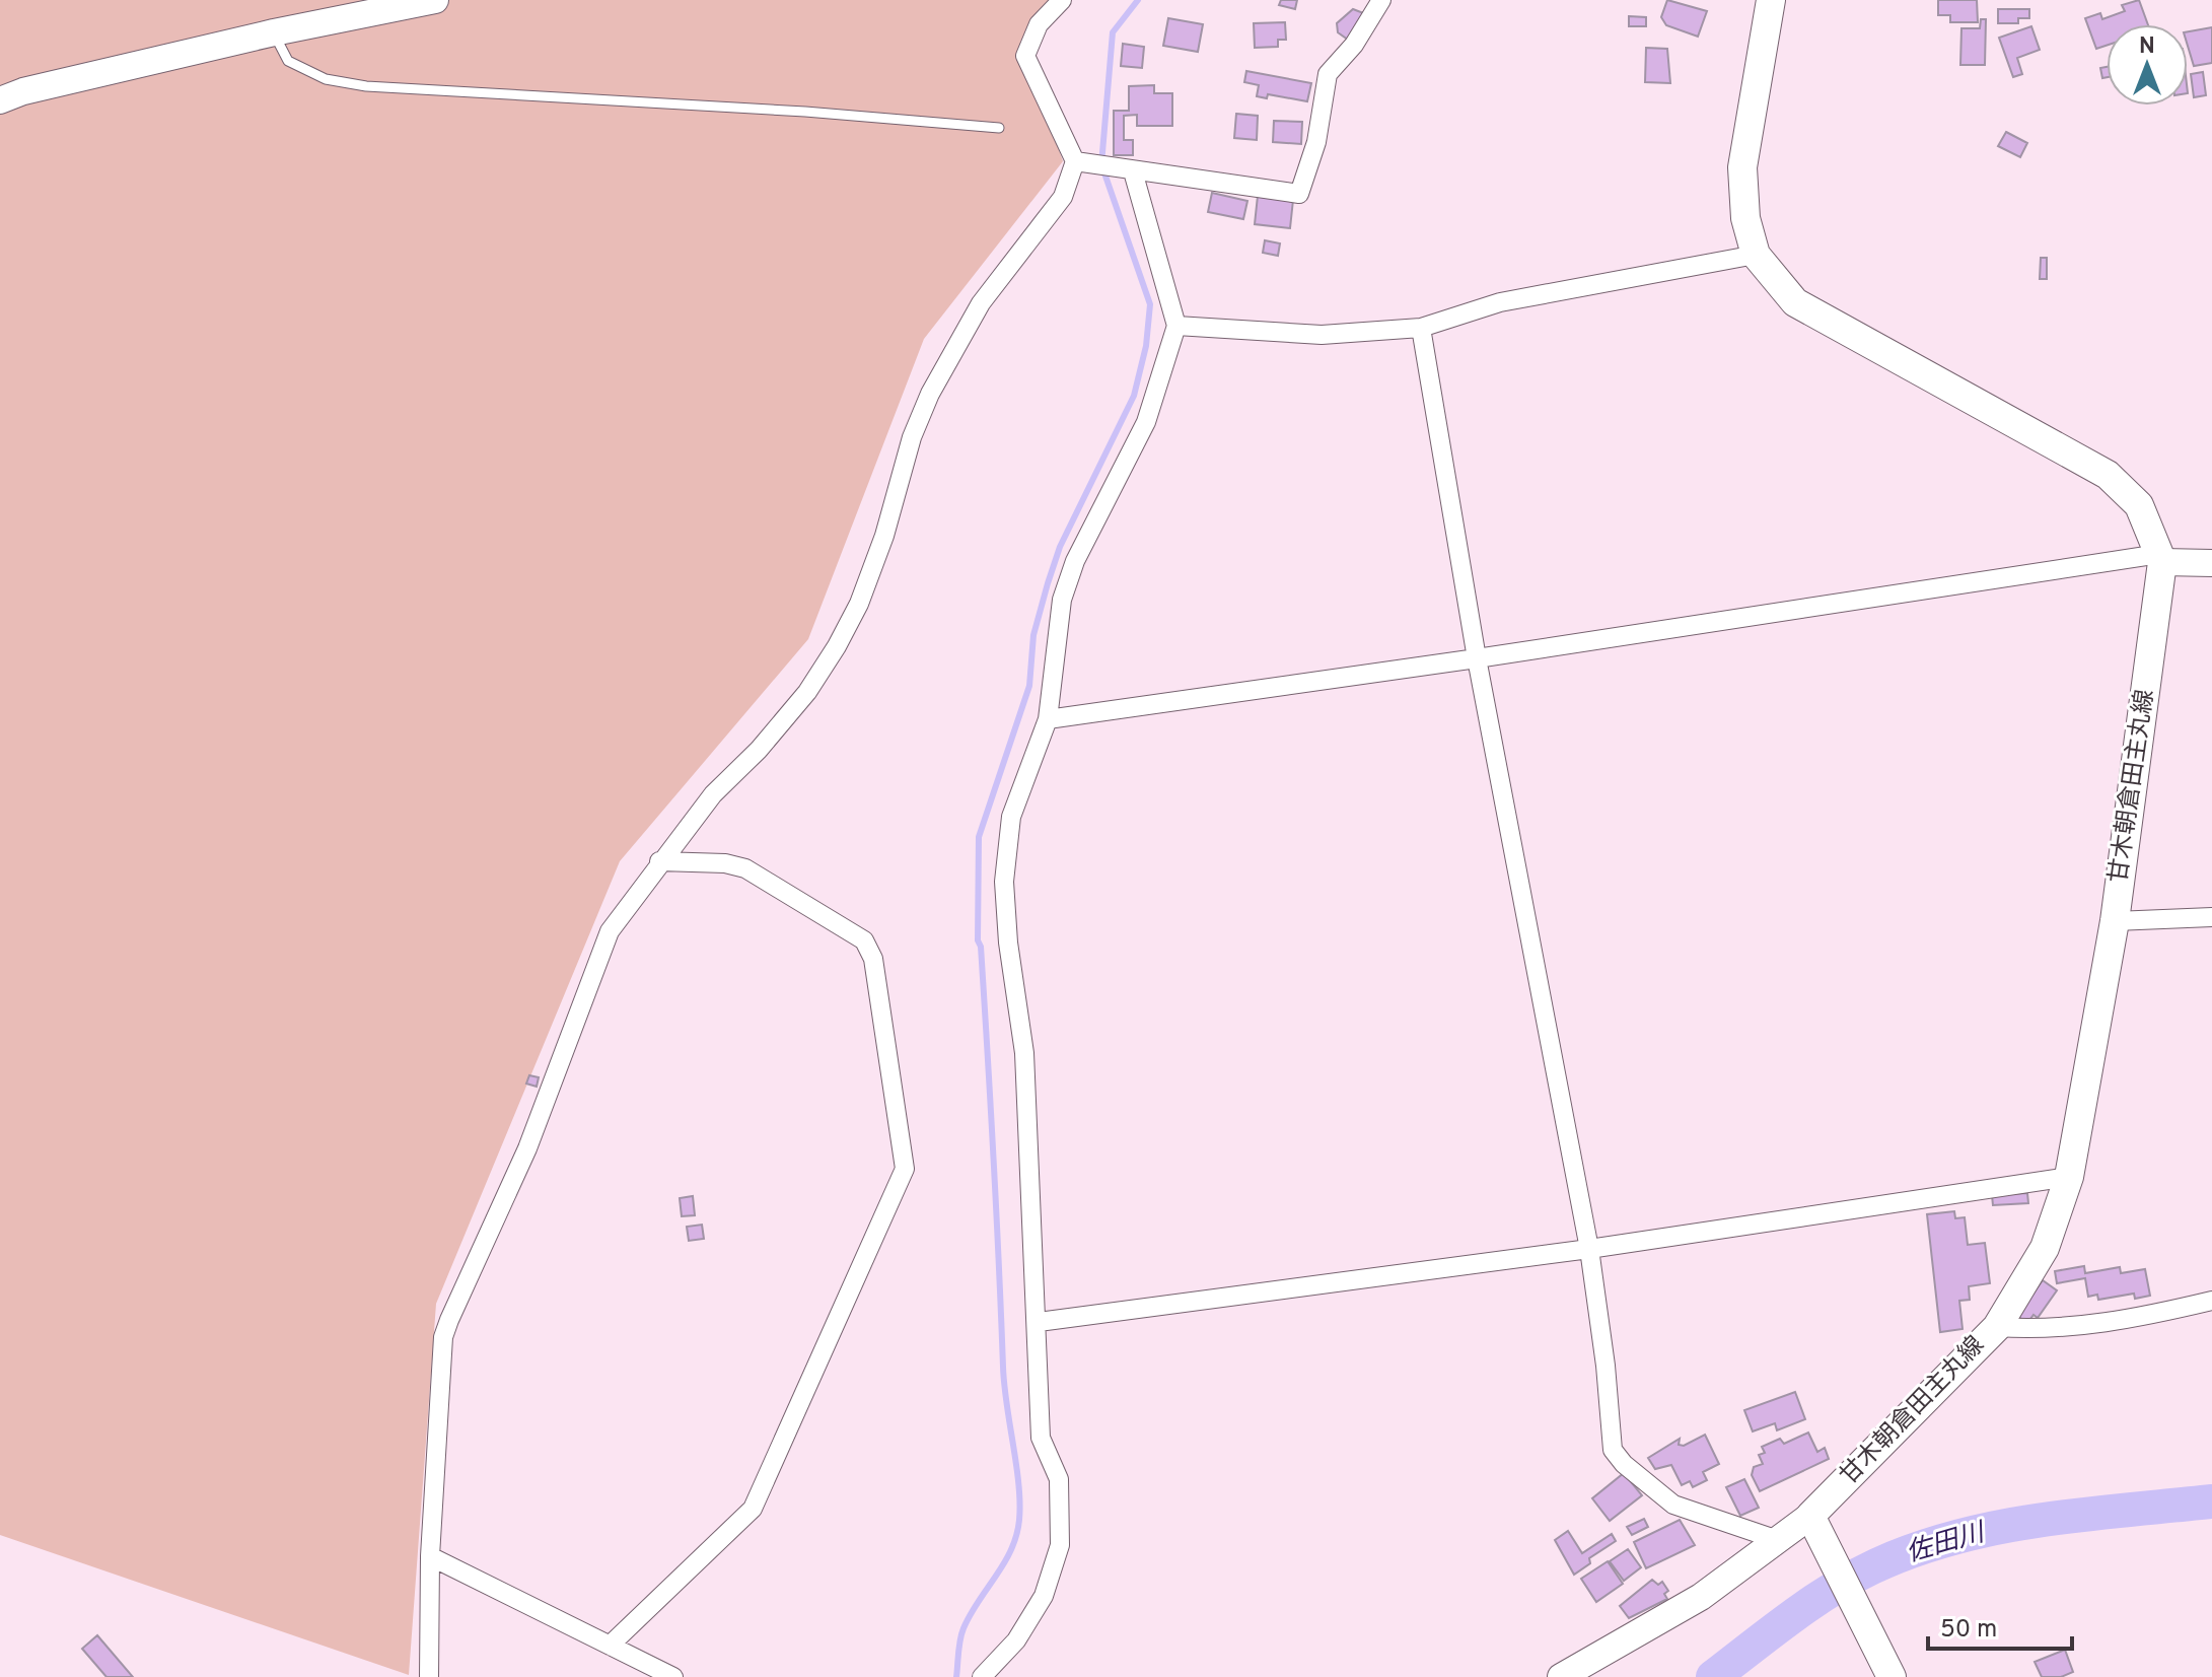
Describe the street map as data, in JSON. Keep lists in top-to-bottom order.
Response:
{
  "streets": {
    "main road": ["甘木朝倉田主丸線"]
  },
  "water": ["佐田川"],
  "scale_bar": "50 m",
  "north": "top"
}
